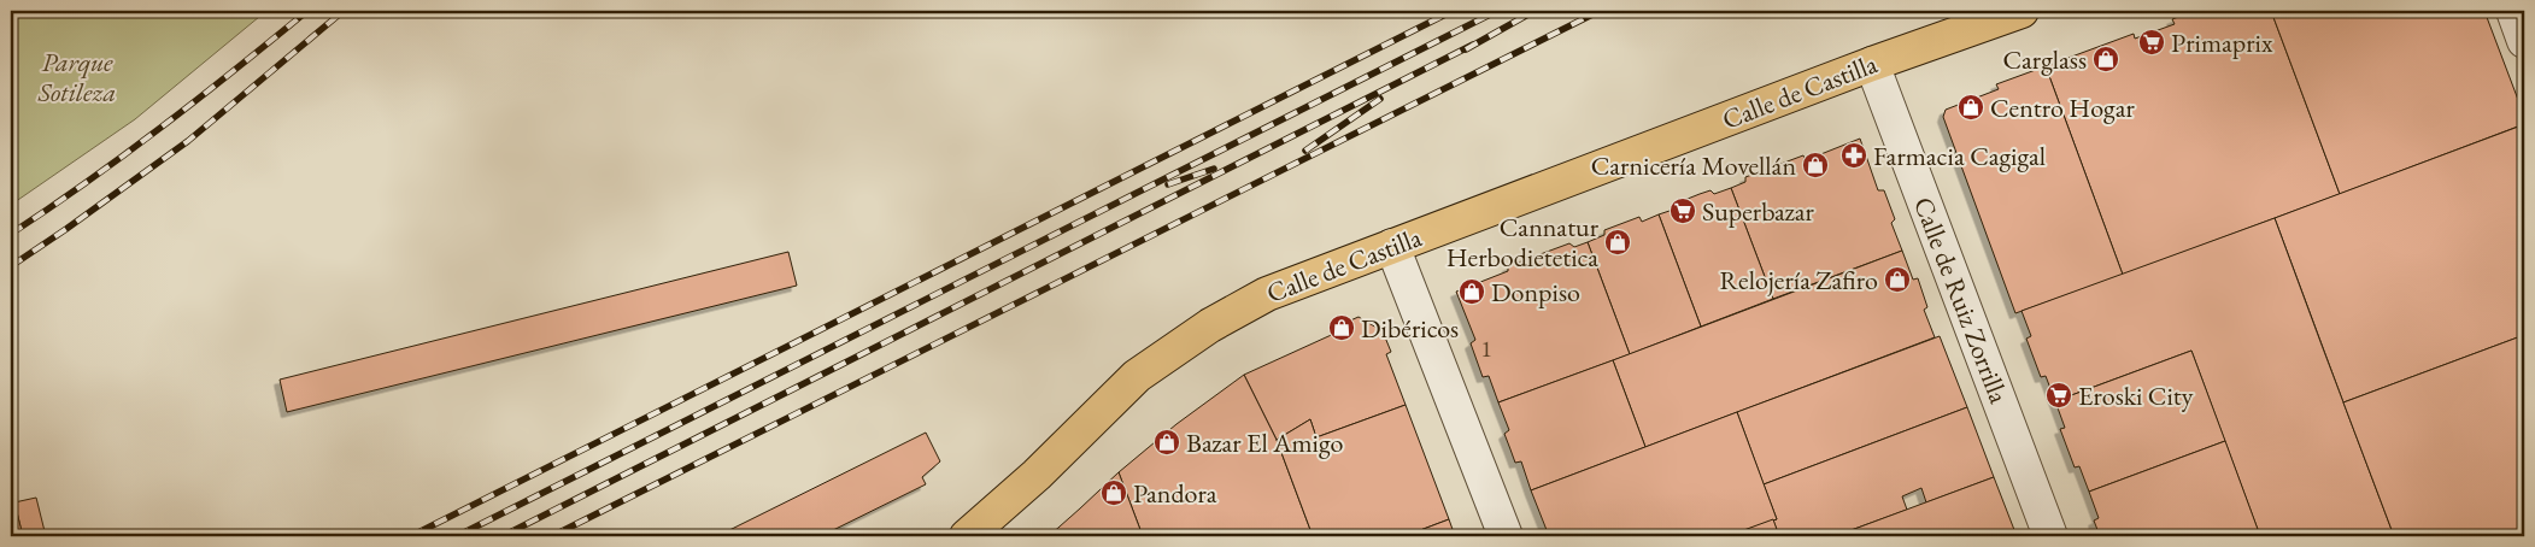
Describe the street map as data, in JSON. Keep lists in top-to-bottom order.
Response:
{
  "streets": {
    "main road": ["Calle de Castilla"],
    "street": ["Calle de Ruiz Zorrilla"]
  },
  "crossings": [
    ["Calle de Castilla", "Calle de Ruiz Zorrilla"]
  ],
  "parks": ["Parque Sotileza"],
  "places": {
    "supermarket": ["Primaprix", "Superbazar", "Eroski City"],
    "shop": [
      "Carglass",
      "Centro Hogar",
      "Carnicería Movellán",
      "Cannatur Herbodietetica",
      "Relojería Zafiro",
      "Donpiso",
      "Dibéricos",
      "Bazar El Amigo",
      "Pandora"
    ],
    "pharmacy": ["Farmacia Cagigal"]
  },
  "house_numbers": ["1"]
}
